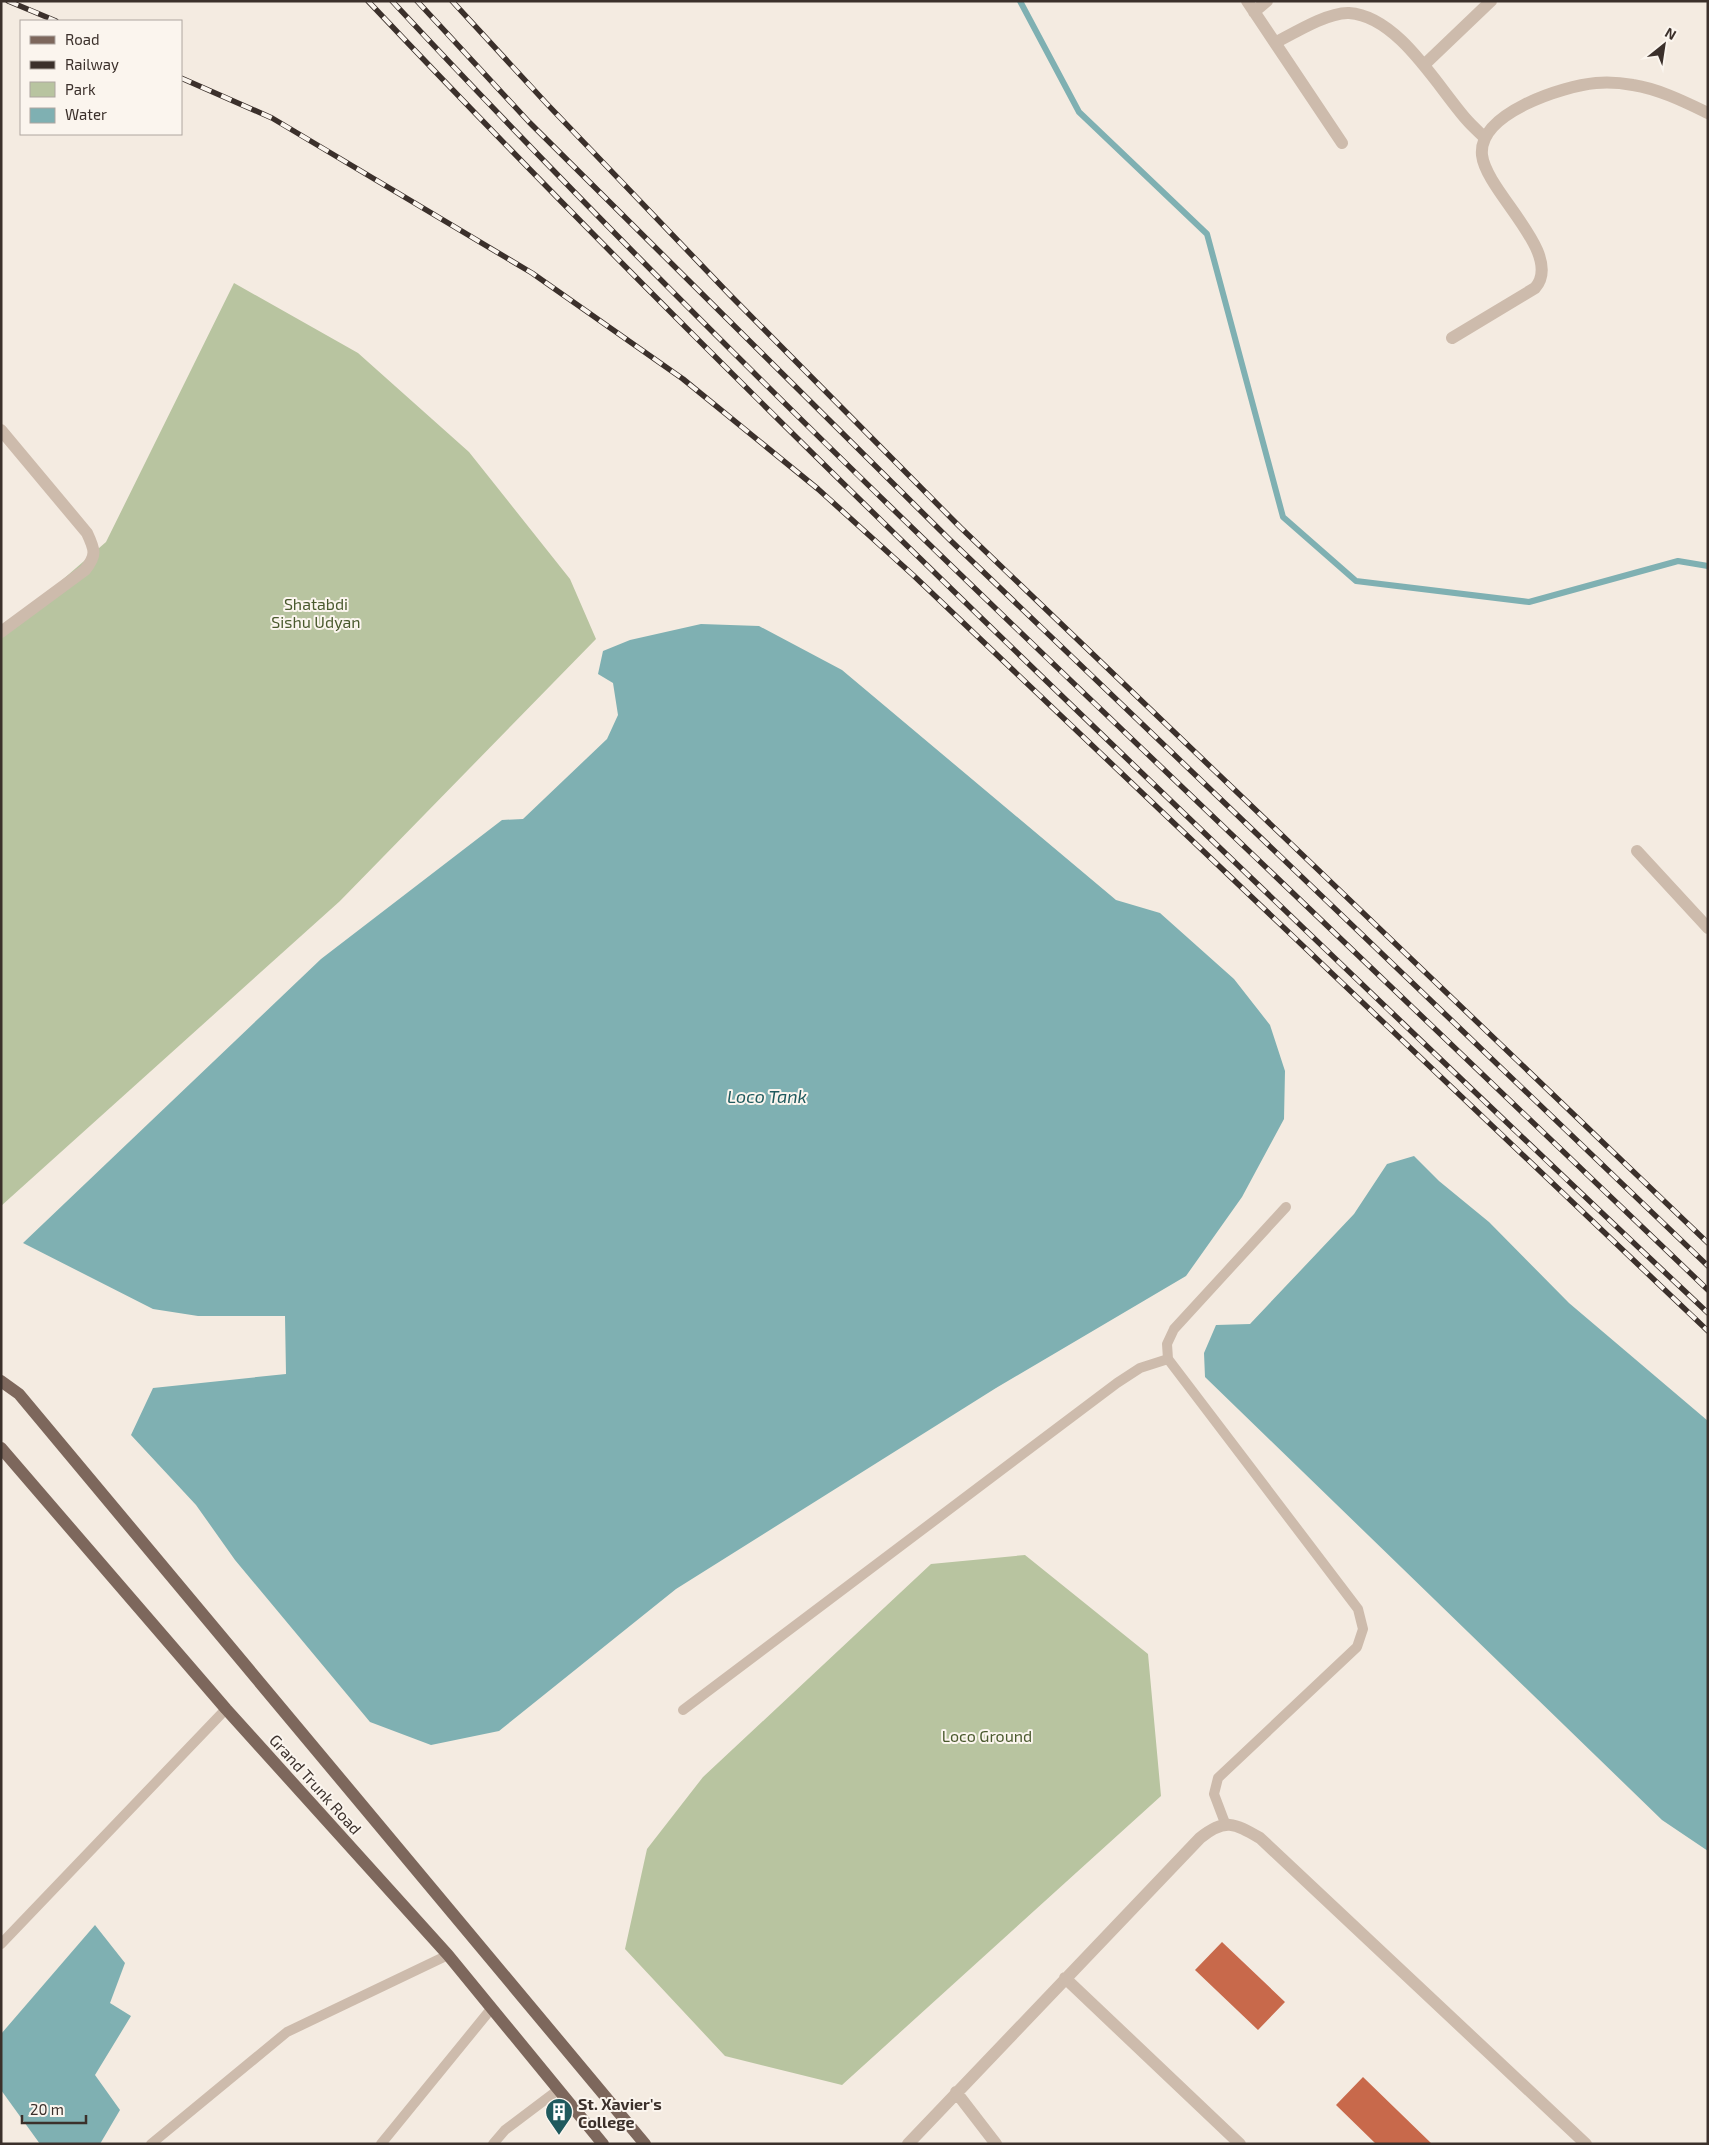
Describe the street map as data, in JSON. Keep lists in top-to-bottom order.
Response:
{
  "streets": {
    "main road": ["Grand Trunk Road"]
  },
  "water": ["Loco Tank"],
  "parks": ["Shatabdi Sishu Udyan", "Loco Ground"],
  "places": {
    "building": ["St. Xavier's College"]
  },
  "legend": [
    "Road",
    "Railway",
    "Park",
    "Water"
  ],
  "scale_bar": "20 m",
  "north": "top right"
}
